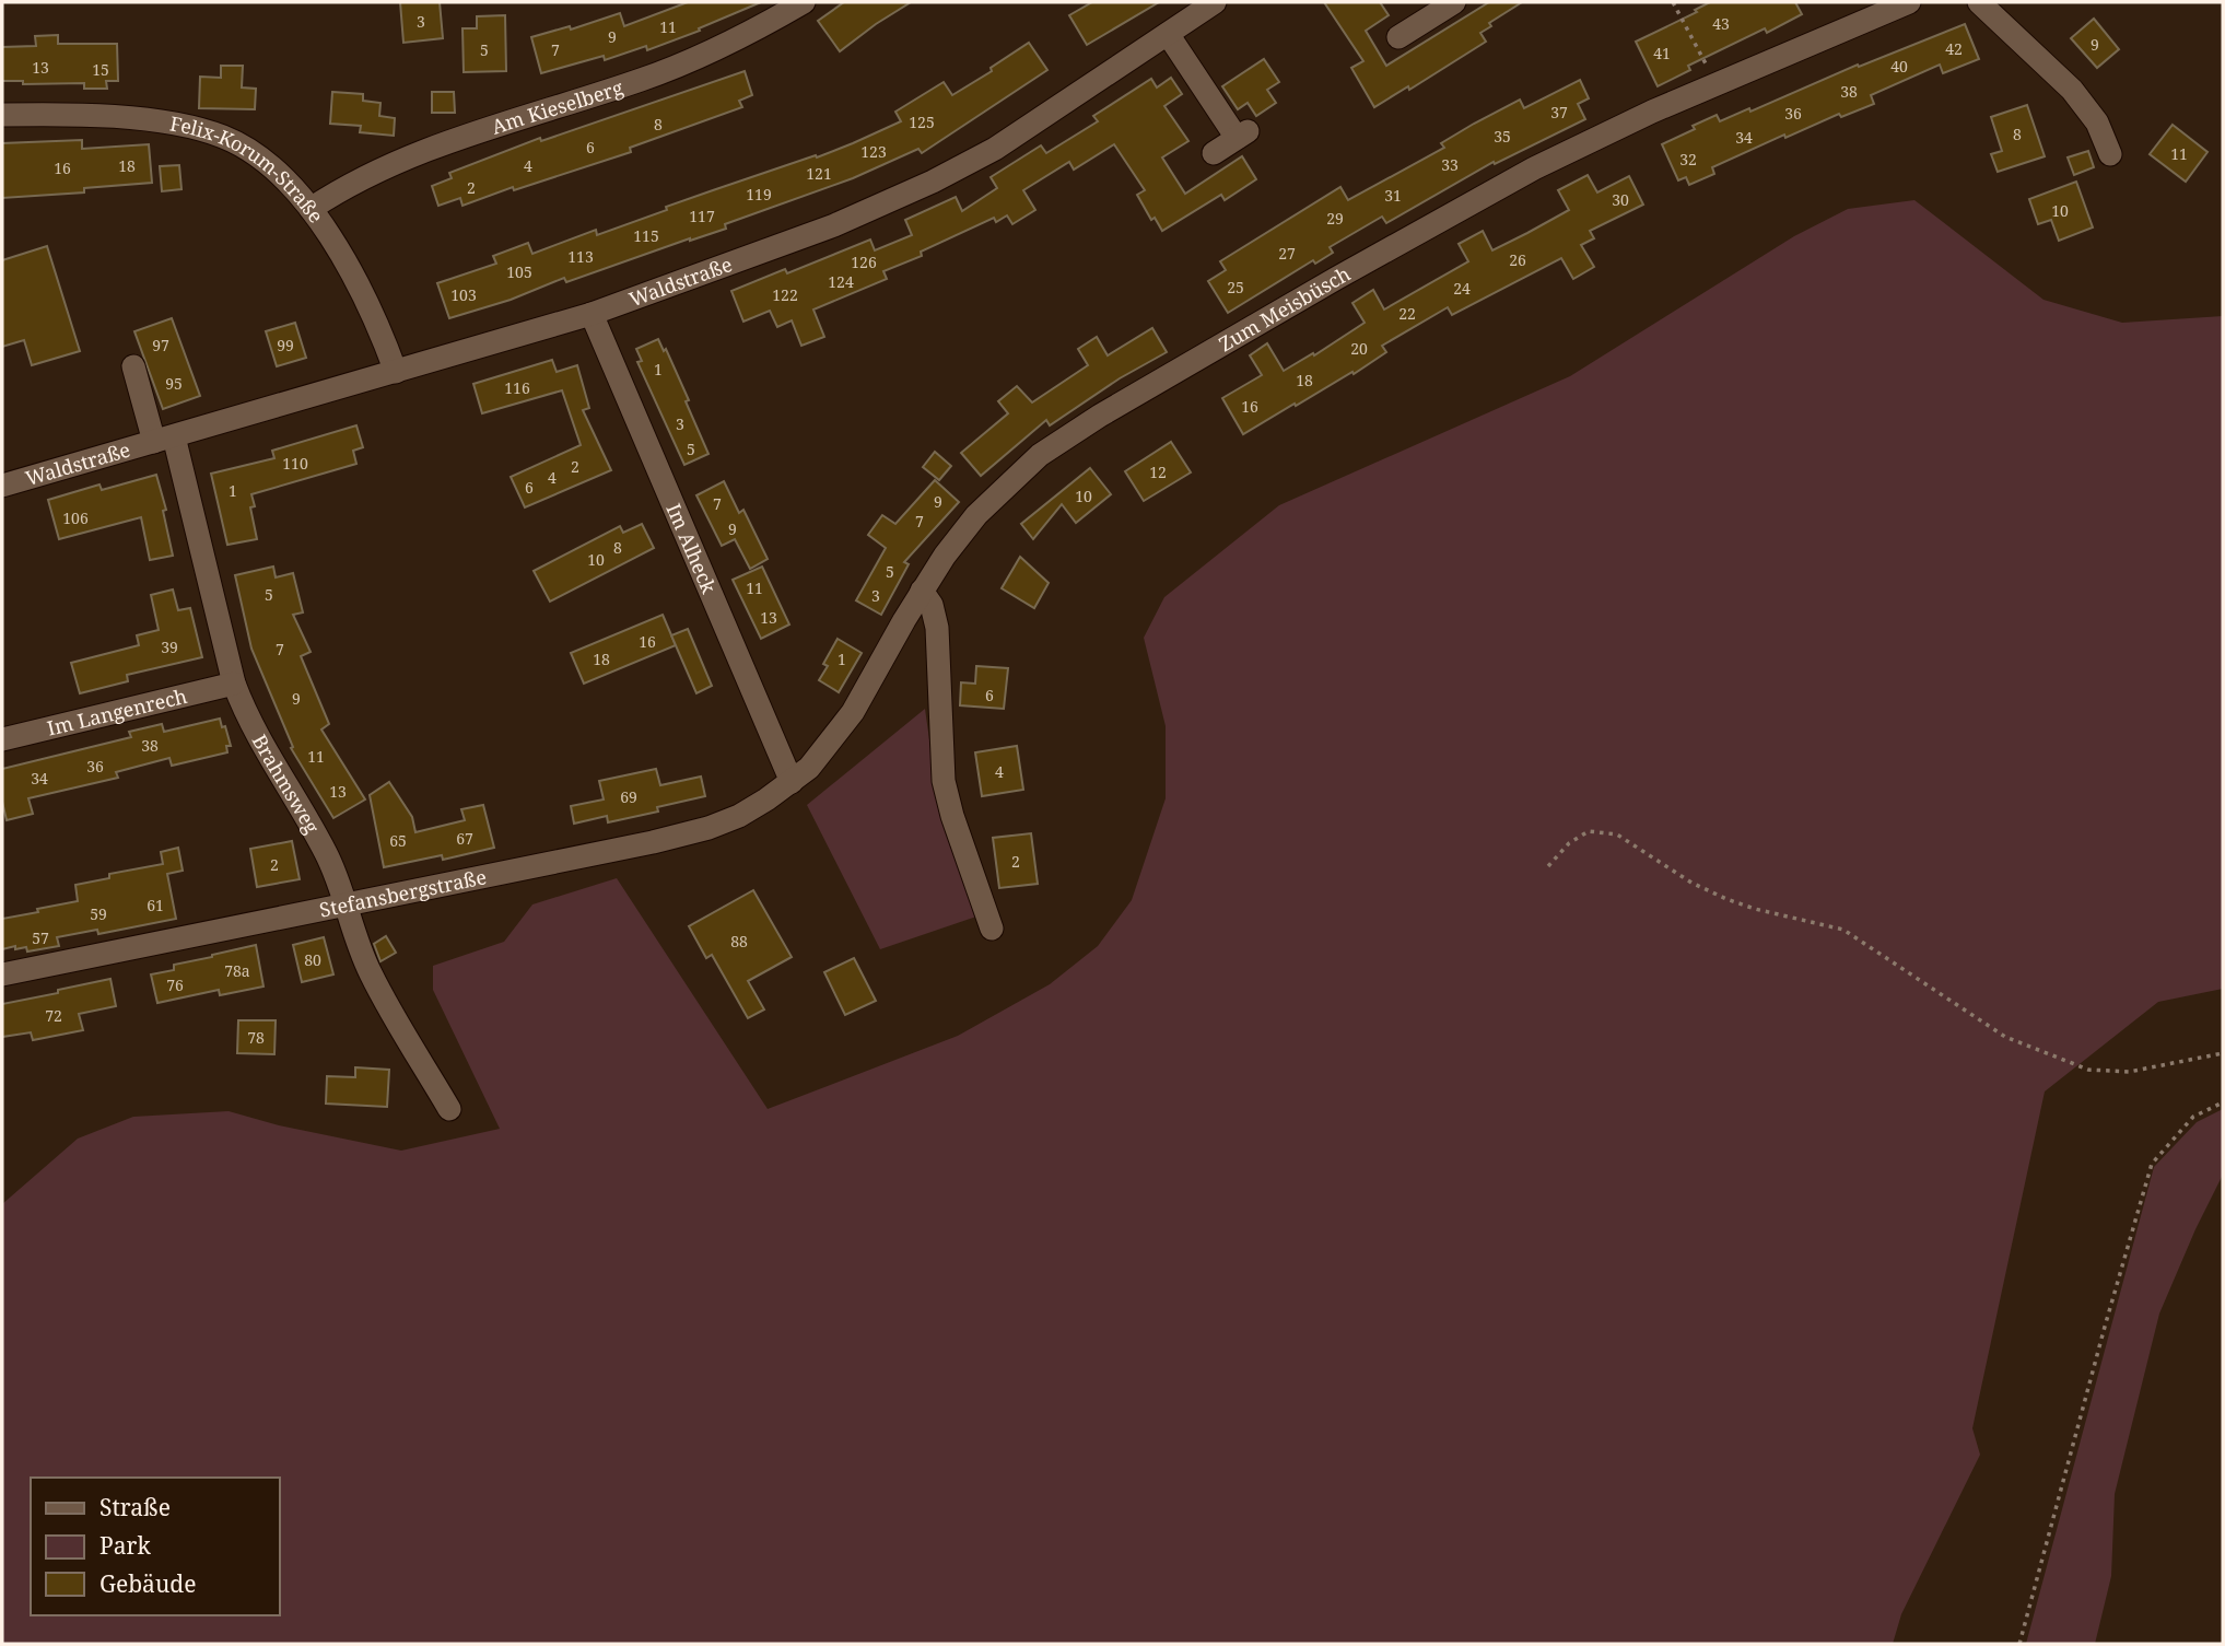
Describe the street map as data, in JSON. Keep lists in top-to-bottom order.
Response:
{
  "streets": {
    "street": [
      "Am Kieselberg",
      "Felix-Korum-Straße",
      "Waldstraße",
      "Zum Meisbüsch",
      "Im Alheck",
      "Im Langenrech",
      "Brahmsweg",
      "Stefansbergstraße"
    ]
  },
  "crossings": [
    ["Am Kieselberg", "Felix-Korum-Straße"],
    ["Felix-Korum-Straße", "Waldstraße"],
    ["Waldstraße", "Im Alheck"],
    ["Waldstraße", "Brahmsweg"],
    ["Zum Meisbüsch", "Im Alheck"],
    ["Zum Meisbüsch", "Stefansbergstraße"],
    ["Im Alheck", "Stefansbergstraße"],
    ["Im Langenrech", "Brahmsweg"],
    ["Brahmsweg", "Stefansbergstraße"]
  ],
  "house_numbers": [
    "3",
    "43",
    "11",
    "9",
    "9",
    "42",
    "5",
    "7",
    "41",
    "40",
    "13",
    "15",
    "38",
    "37",
    "36",
    "125",
    "8",
    "8",
    "35",
    "34",
    "6",
    "123",
    "11",
    "32",
    "33",
    "18",
    "4",
    "16",
    "121",
    "2",
    "119",
    "31",
    "30",
    "10",
    "117",
    "29",
    "115",
    "27",
    "113",
    "26",
    "126",
    "105",
    "124",
    "25",
    "24",
    "103",
    "122",
    "22",
    "97",
    "99",
    "20",
    "1",
    "18",
    "95",
    "116",
    "16",
    "3",
    "5",
    "110",
    "2",
    "12",
    "4",
    "6",
    "1",
    "10",
    "9",
    "7",
    "106",
    "7",
    "9",
    "8",
    "10",
    "5",
    "11",
    "5",
    "3",
    "13",
    "16",
    "39",
    "7",
    "18",
    "1",
    "6",
    "9",
    "38",
    "11",
    "36",
    "4",
    "34",
    "13",
    "69",
    "67",
    "65",
    "2",
    "2",
    "61",
    "59",
    "57",
    "88",
    "80",
    "78a",
    "76",
    "72",
    "78"
  ],
  "legend": ["Straße", "Park", "Gebäude"]
}
